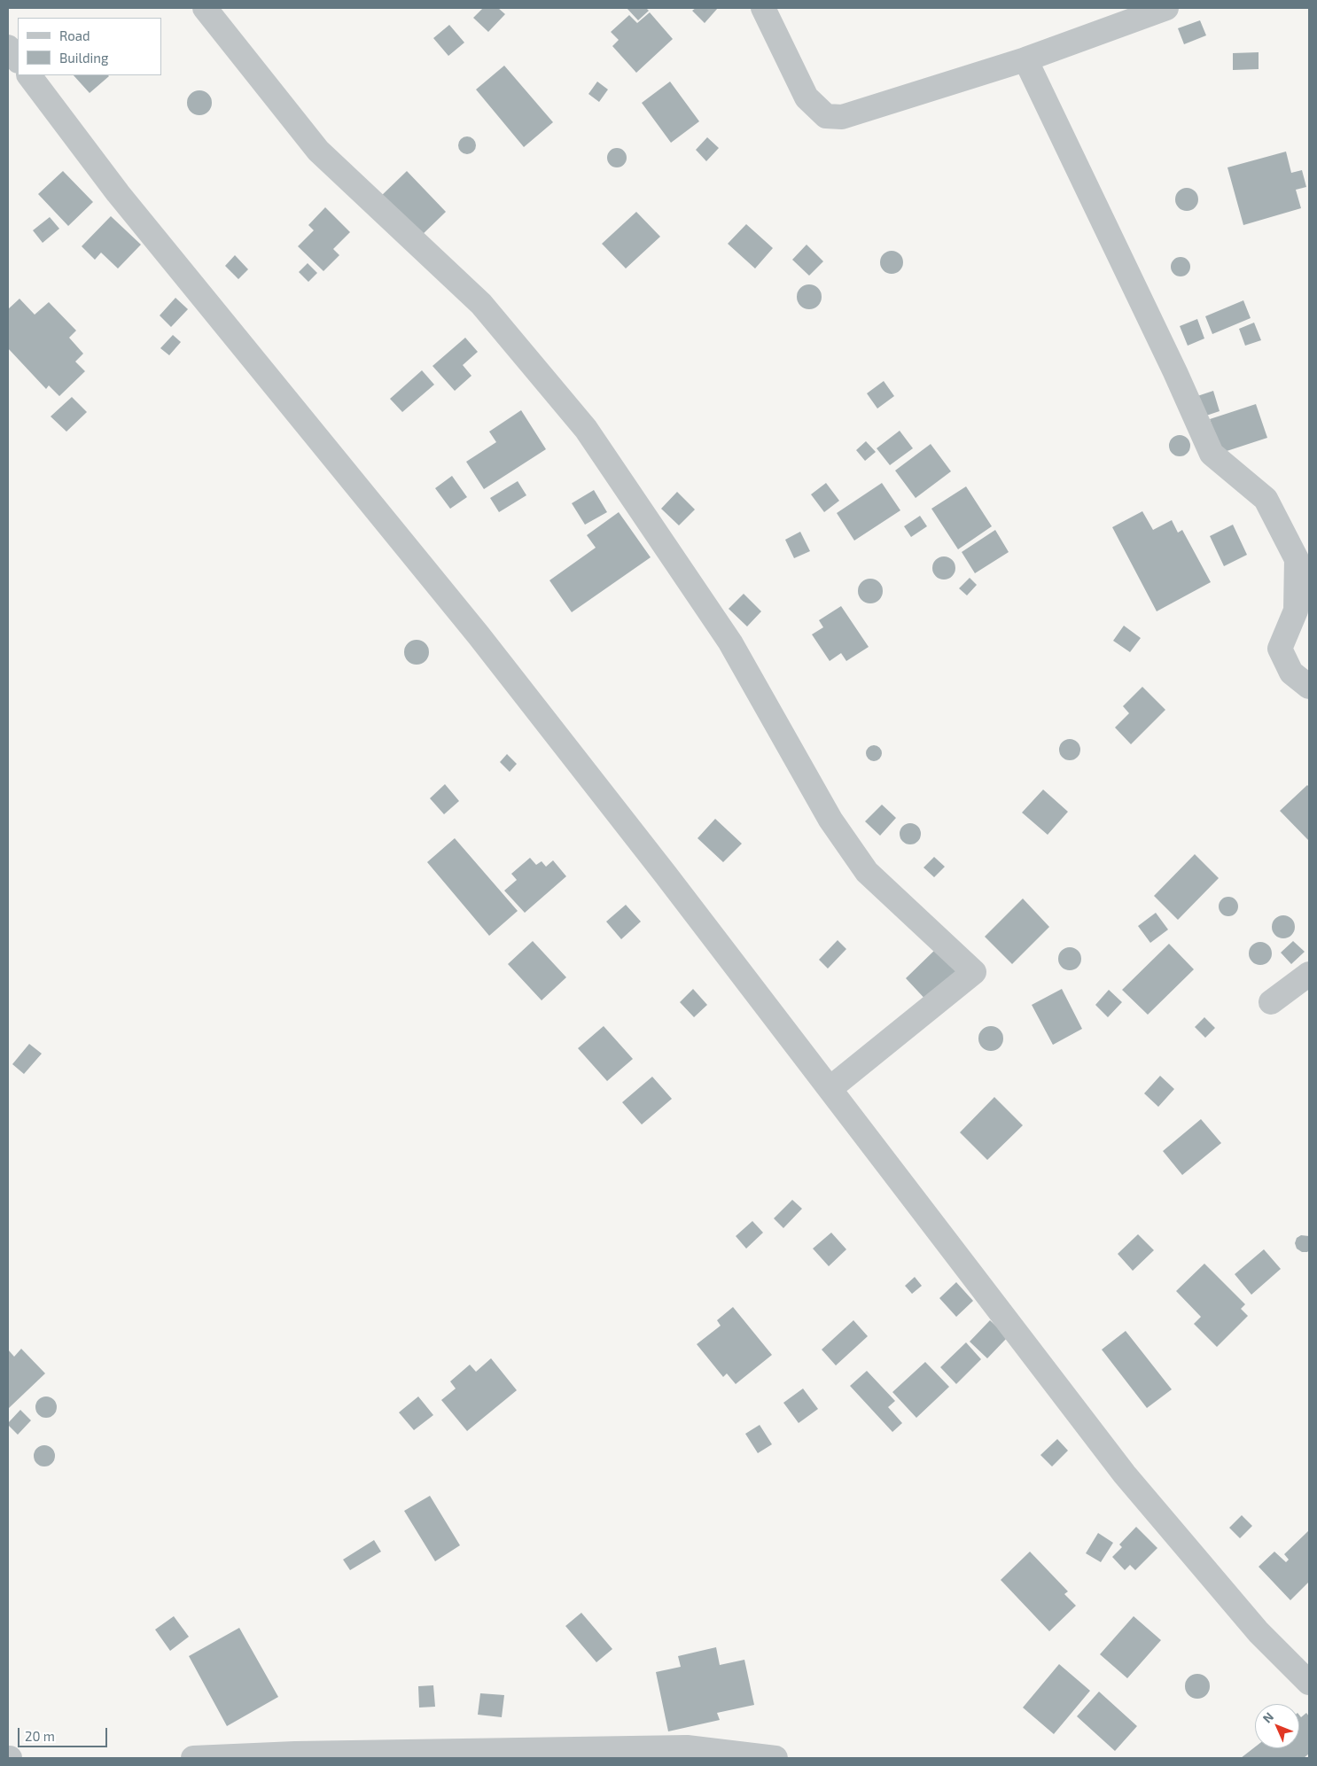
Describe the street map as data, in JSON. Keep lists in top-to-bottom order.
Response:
{
  "legend": ["Road", "Building"],
  "scale_bar": "20 m",
  "north": "top left"
}
